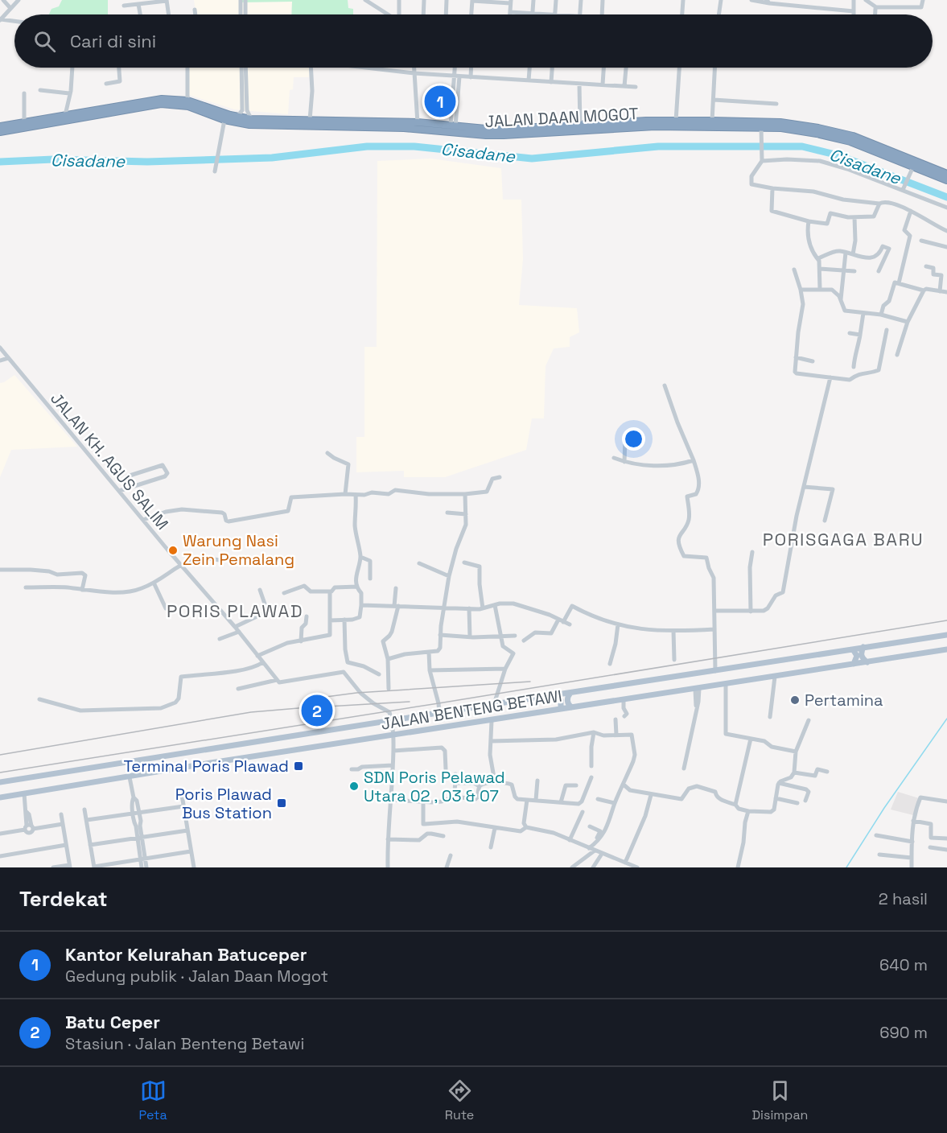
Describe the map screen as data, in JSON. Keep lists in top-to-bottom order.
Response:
{
  "streets": {
    "highway": ["JALAN DAAN MOGOT"],
    "main road": ["JALAN BENTENG BETAWI"],
    "street": ["JALAN KH. AGUS SALIM"]
  },
  "districts": ["PORISGAGA BARU", "PORIS PLAWAD"],
  "water": ["Cisadane"],
  "places": {
    "other": ["Warung Nasi Zein Pemalang", "Pertamina", "SDN Poris Pelawad Utara 02 , 03 & 07"],
    "transit": ["Terminal Poris Plawad", "Poris Plawad Bus Station"]
  },
  "page": {
    "search": "Cari di sini",
    "pins": ["1", "2"],
    "heading": ["Terdekat", "2 hasil"],
    "list": [
      {
        "mark": "1",
        "name": "Kantor Kelurahan Batuceper",
        "note": "Gedung publik · Jalan Daan Mogot",
        "value": "640 m"
      },
      {
        "mark": "2",
        "name": "Batu Ceper",
        "note": "Stasiun · Jalan Benteng Betawi",
        "value": "690 m"
      }
    ],
    "nav": ["Peta", "Rute", "Disimpan"]
  }
}
